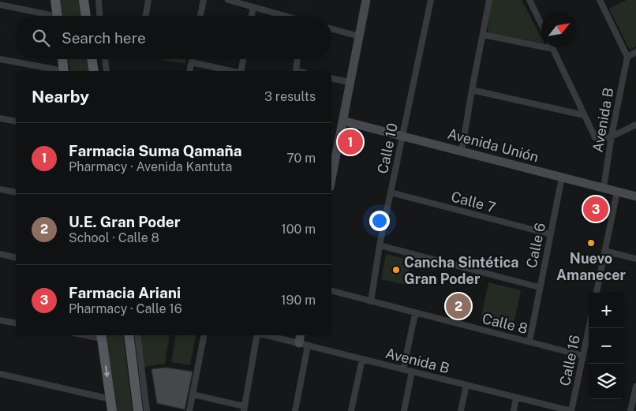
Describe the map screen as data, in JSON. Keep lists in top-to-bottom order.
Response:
{
  "streets": {
    "street": [
      "Avenida B",
      "Avenida Unión",
      "Calle 10",
      "Calle 7",
      "Calle 6",
      "Calle 8",
      "Calle 16"
    ]
  },
  "crossings": [
    ["Avenida B", "Avenida Unión"],
    ["Avenida B", "Calle 16"],
    ["Avenida Unión", "Calle 10"],
    ["Avenida Unión", "Calle 6"],
    ["Calle 10", "Calle 7"],
    ["Calle 10", "Calle 8"],
    ["Calle 7", "Calle 6"],
    ["Calle 6", "Calle 8"],
    ["Calle 8", "Calle 16"]
  ],
  "places": ["Nuevo Amanecer", "Cancha Sintética Gran Poder"],
  "north": "top right",
  "page": {
    "search": "Search here",
    "heading": ["Nearby", "3 results"],
    "list": [
      {
        "mark": "1",
        "name": "Farmacia Suma Qamaña",
        "note": "Pharmacy · Avenida Kantuta",
        "value": "70 m"
      },
      {
        "mark": "2",
        "name": "U.E. Gran Poder",
        "note": "School · Calle 8",
        "value": "100 m"
      },
      {
        "mark": "3",
        "name": "Farmacia Ariani",
        "note": "Pharmacy · Calle 16",
        "value": "190 m"
      }
    ],
    "pins": ["1", "3", "2"],
    "map_buttons": ["+", "−"]
  }
}
